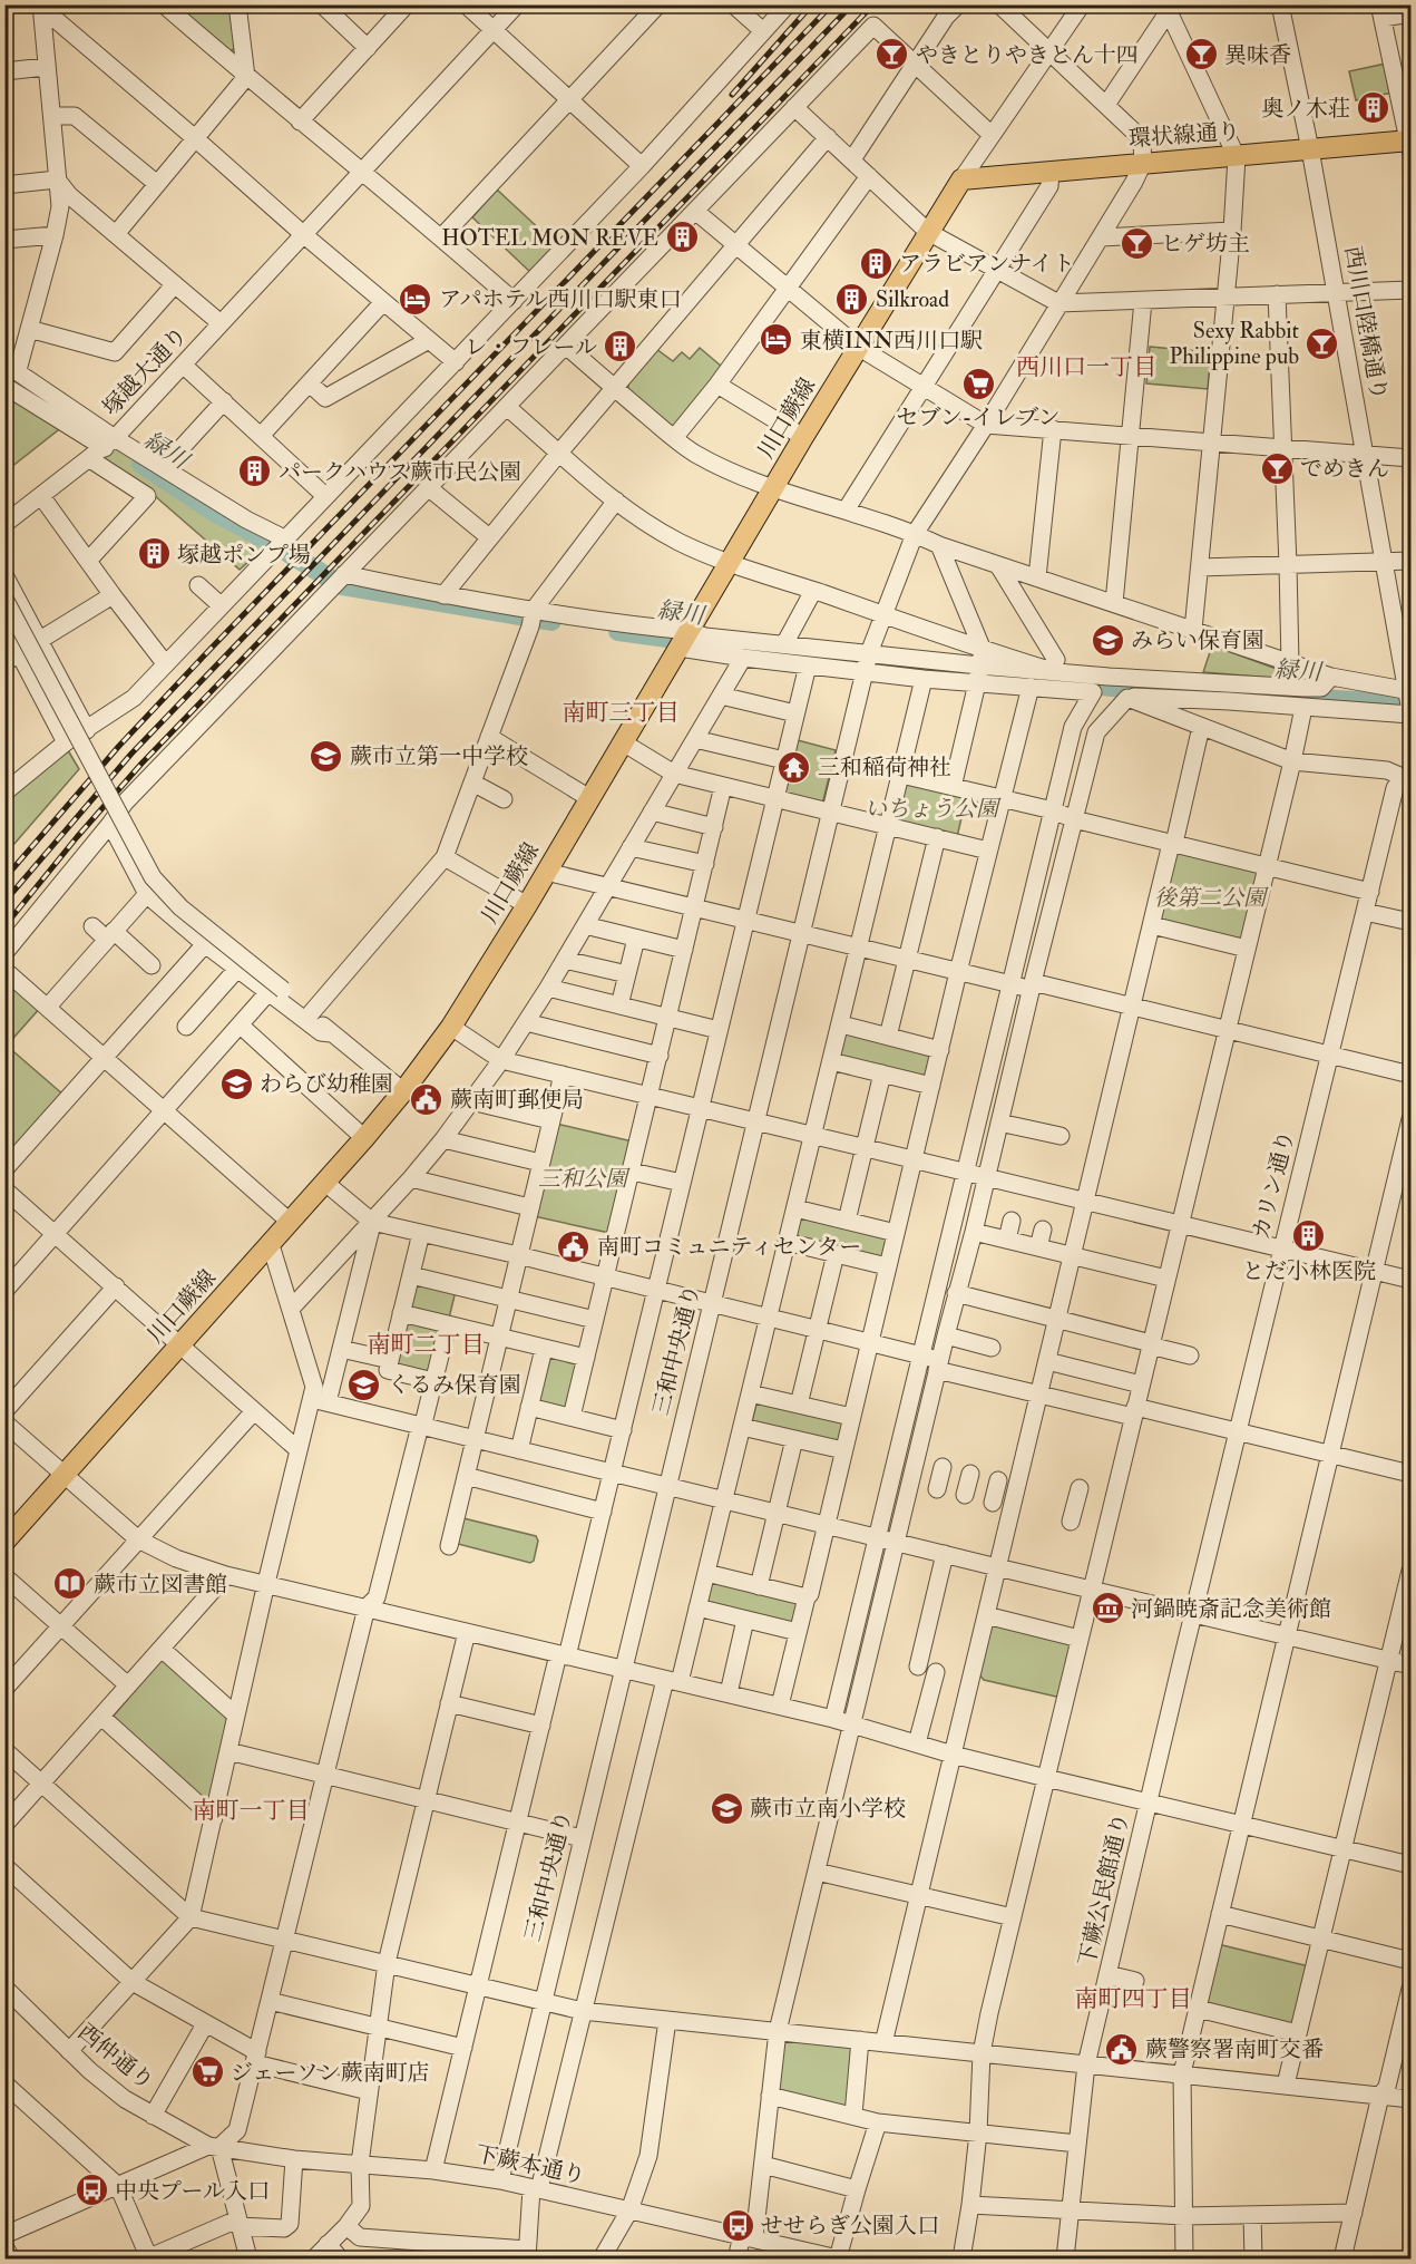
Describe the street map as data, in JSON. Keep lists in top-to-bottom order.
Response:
{
  "streets": {
    "main road": ["環状線通り", "川口蕨線"],
    "street": [
      "西川口陸橋通り",
      "塚越大通り",
      "カリン通り",
      "三和中央通り",
      "下蕨公民館通り",
      "西仲通り",
      "下蕨本通り"
    ]
  },
  "crossings": [
    ["環状線通り", "西川口陸橋通り"],
    ["環状線通り", "川口蕨線"],
    ["環状線通り", "三和中央通り"],
    ["カリン通り", "下蕨公民館通り"],
    ["三和中央通り", "下蕨本通り"],
    ["西仲通り", "下蕨本通り"]
  ],
  "districts": [
    "西川口一丁目",
    "南町三丁目",
    "南町二丁目",
    "南町一丁目",
    "南町四丁目"
  ],
  "water": ["緑川"],
  "parks": ["いちょう公園", "後第二公園", "三和公園"],
  "places": {
    "bar": [
      "やきとりやきとん十四",
      "異味香",
      "ヒゲ坊主",
      "Sexy Rabbit Philippine pub",
      "でめきん"
    ],
    "building": [
      "奥ノ木荘",
      "HOTEL MON REVE",
      "アラビアンナイト",
      "Silkroad",
      "レ・フレール",
      "パークハウス蕨市民公園",
      "塚越ポンプ場",
      "とだ小林医院"
    ],
    "hotel": ["アパホテル西川口駅東口", "東横INN西川口駅"],
    "supermarket": ["セブン-イレブン", "ジェーソン蕨南町店"],
    "school or university": [
      "みらい保育園",
      "蕨市立第一中学校",
      "わらび幼稚園",
      "くるみ保育園",
      "蕨市立南小学校"
    ],
    "temple": ["三和稲荷神社"],
    "public building": ["蕨南町郵便局", "南町コミュニティセンター", "蕨警察署南町交番"],
    "library": ["蕨市立図書館"],
    "museum": ["河鍋暁斎記念美術館"],
    "bus stop": ["中央プール入口", "せせらぎ公園入口"]
  }
}
